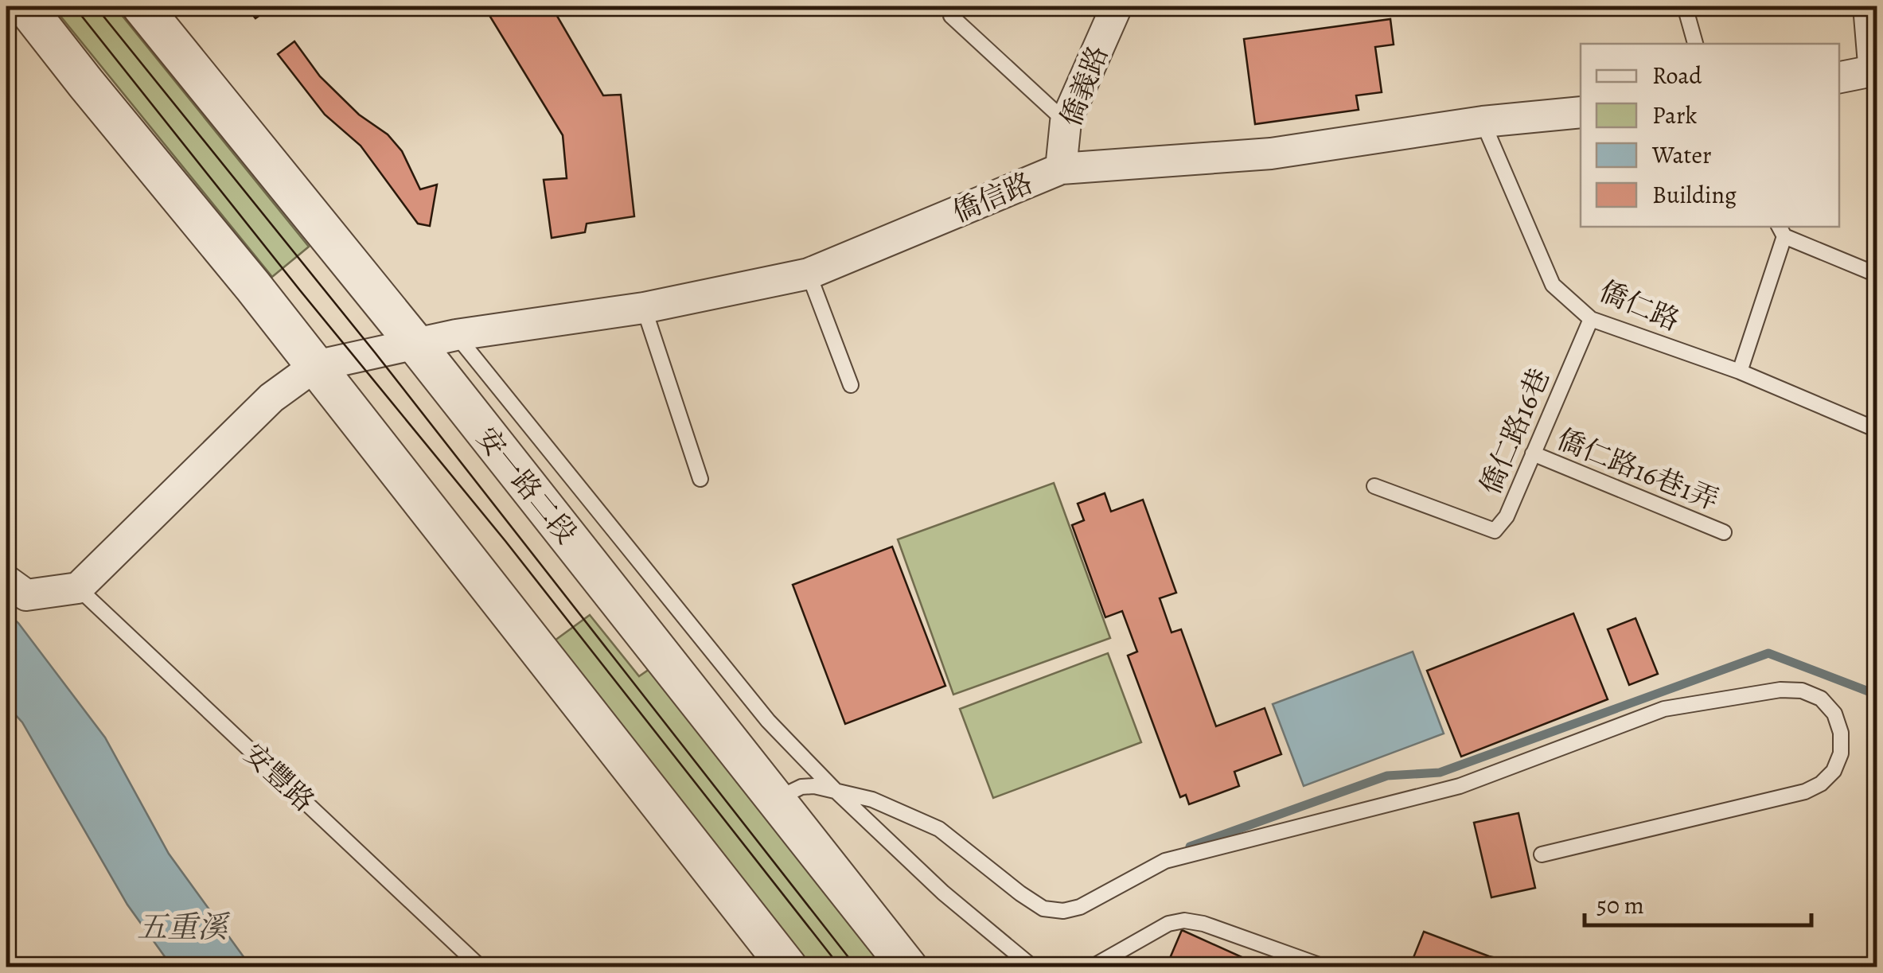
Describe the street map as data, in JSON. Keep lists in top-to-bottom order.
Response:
{
  "streets": {
    "street": ["僑義路", "僑信路", "安一路二段"],
    "lane": [
      "僑仁路",
      "僑仁路16巷",
      "僑仁路16巷1弄",
      "安豐路"
    ]
  },
  "crossings": [
    ["僑義路", "僑信路"],
    ["僑信路", "僑仁路"],
    ["僑信路", "安一路二段"],
    ["僑仁路", "僑仁路16巷"],
    ["僑仁路16巷", "僑仁路16巷1弄"]
  ],
  "water": ["五重溪"],
  "legend": [
    "Road",
    "Park",
    "Water",
    "Building"
  ],
  "scale_bar": "50 m"
}
